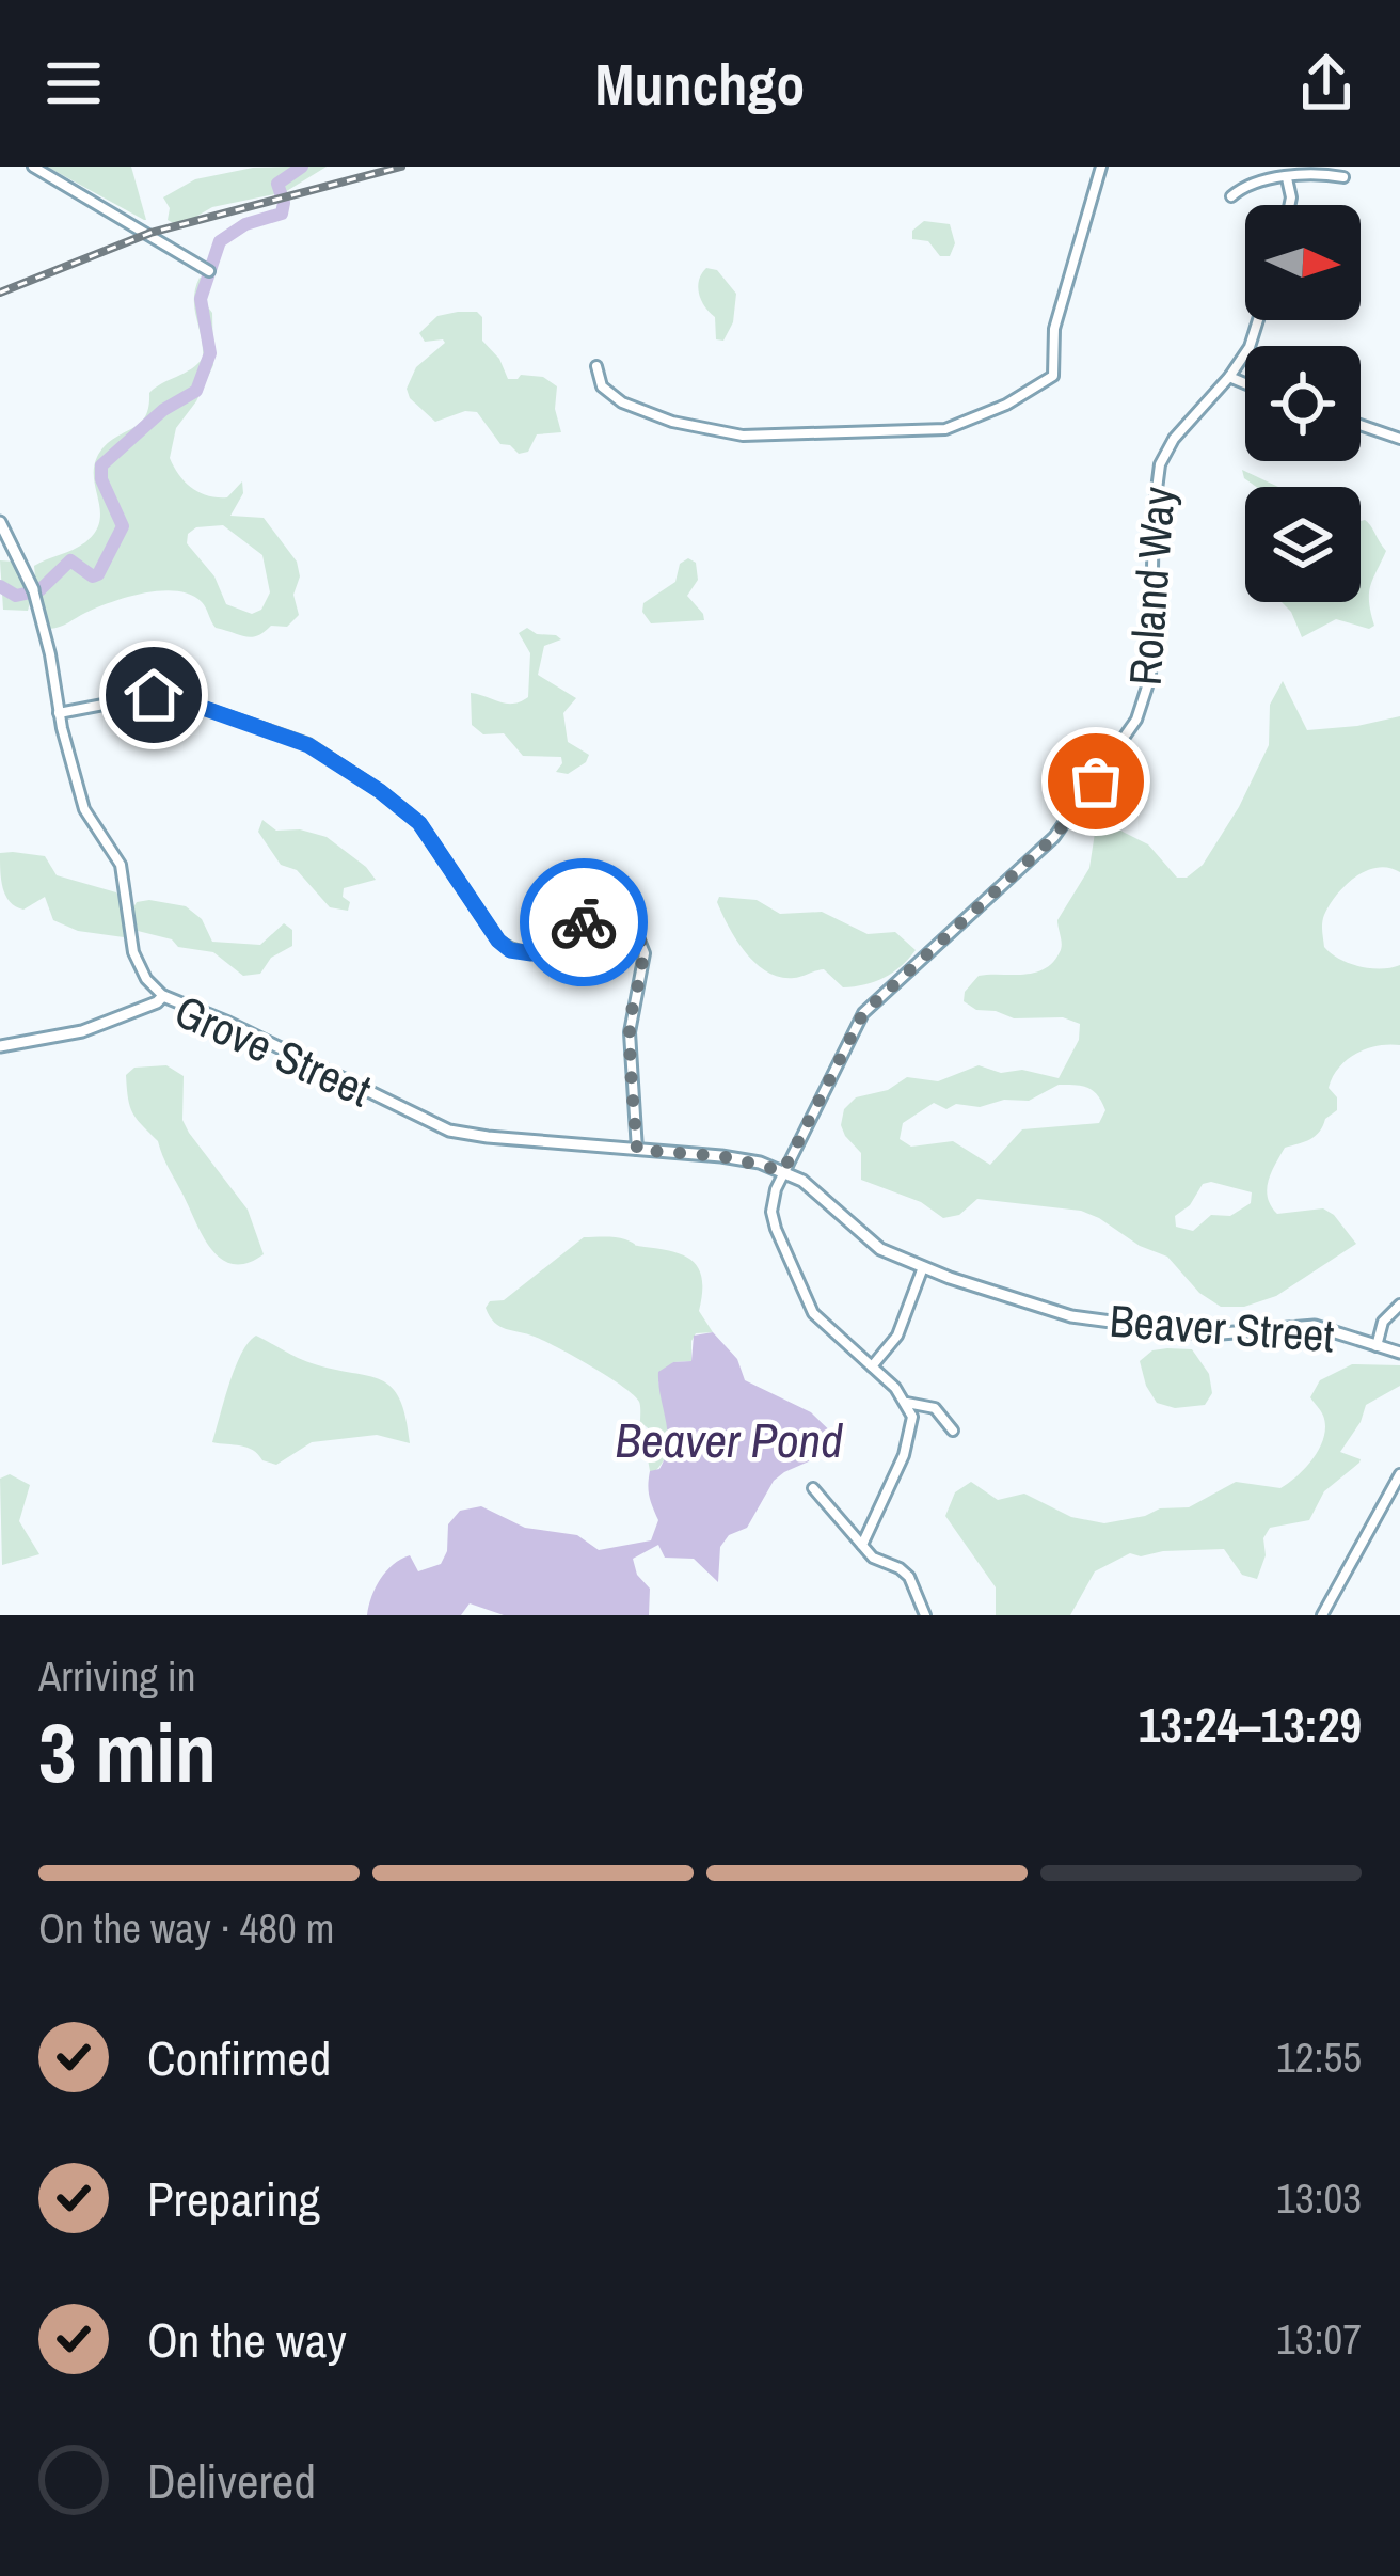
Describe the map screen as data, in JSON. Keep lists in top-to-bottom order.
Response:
{
  "streets": {
    "street": ["Roland Way", "Grove Street", "Beaver Street"]
  },
  "crossings": [
    ["Roland Way", "Beaver Street"],
    ["Grove Street", "Beaver Street"]
  ],
  "water": ["Beaver Pond"],
  "north": "right",
  "page": {
    "header": "Munchgo",
    "heading": ["3 min", "Arriving in", "13:24–13:29"],
    "bar": "On the way · 480 m",
    "list": [
      ["Confirmed", "12:55"],
      ["Preparing", "13:03"],
      ["On the way", "13:07"],
      "Delivered"
    ]
  }
}
